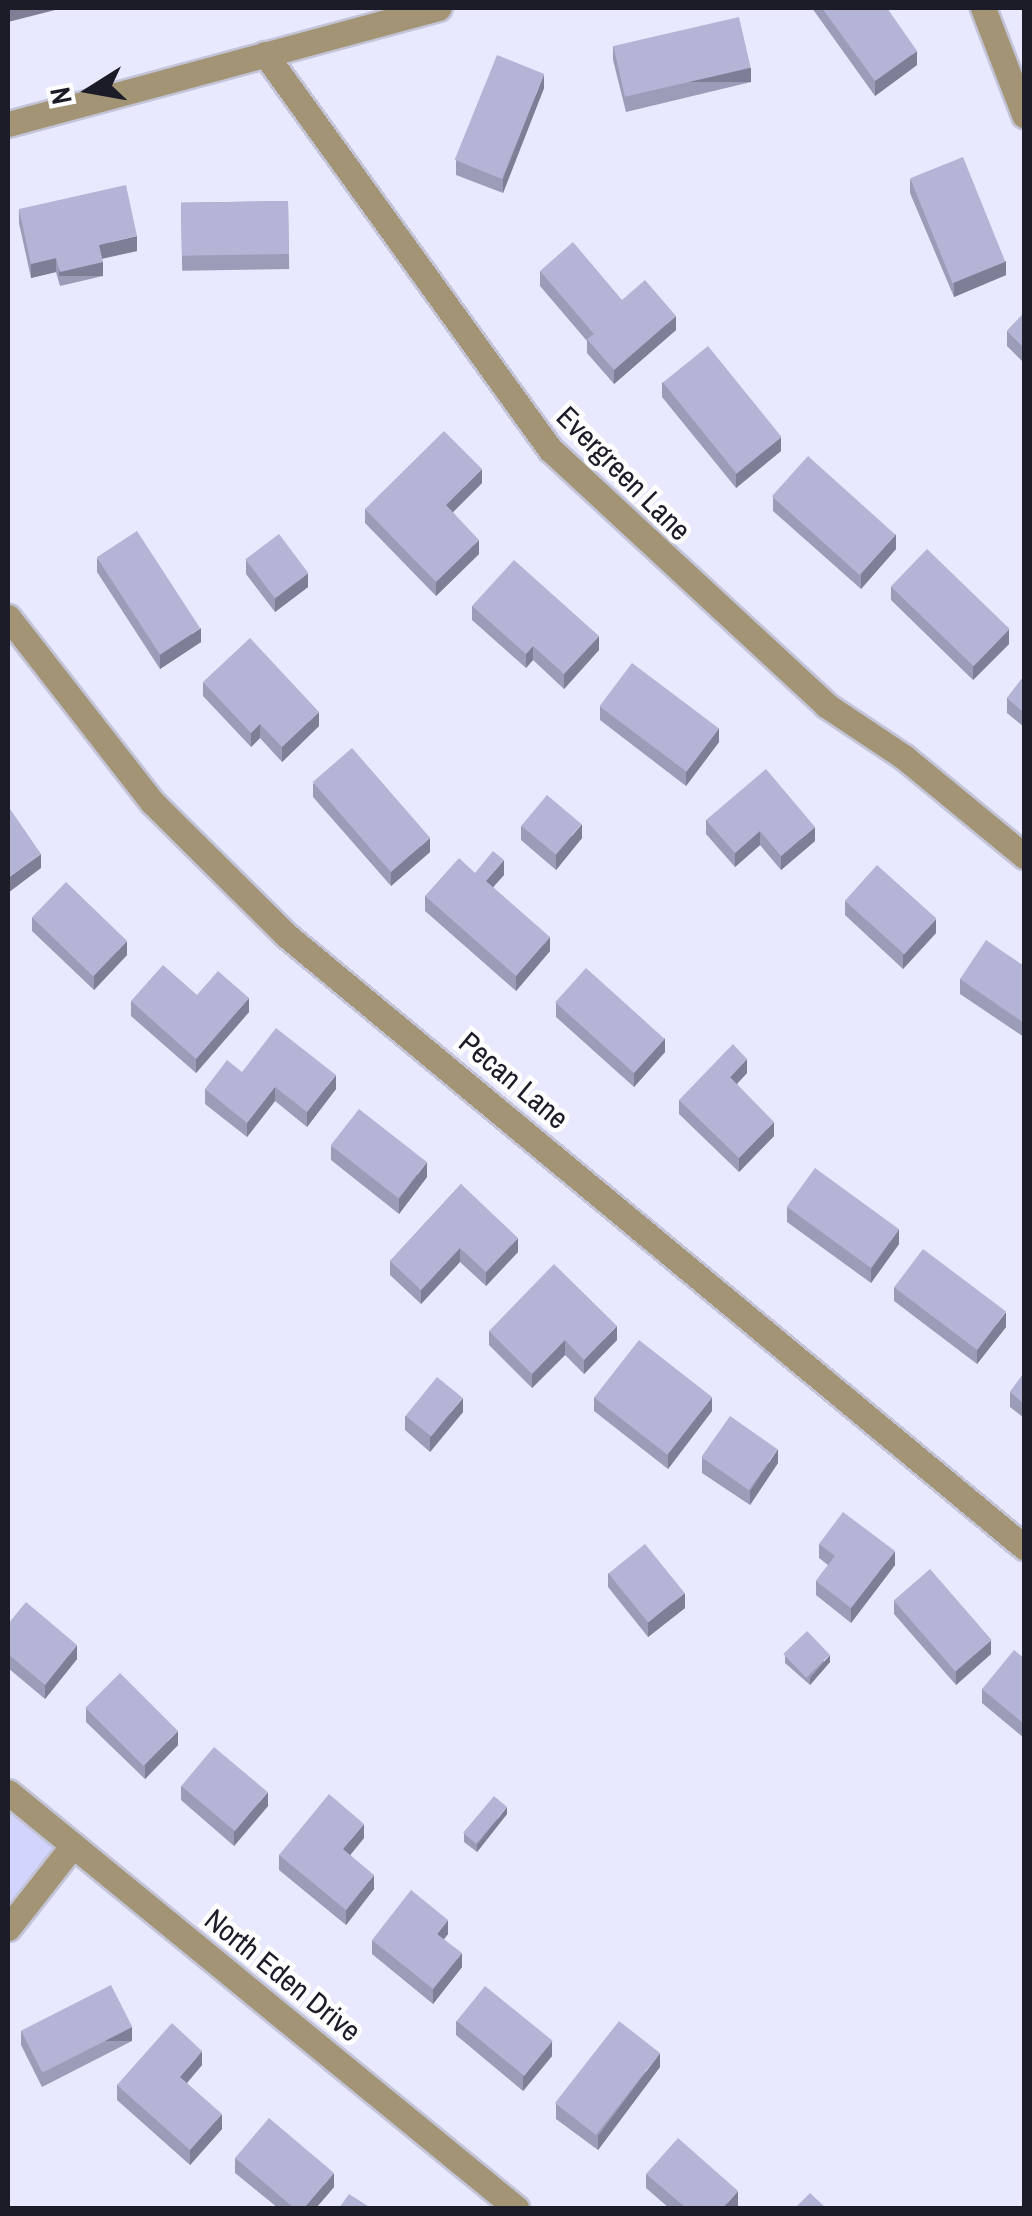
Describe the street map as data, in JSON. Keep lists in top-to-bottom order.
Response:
{
  "streets": {
    "street": ["Evergreen Lane", "Pecan Lane", "North Eden Drive"]
  },
  "north": "left"
}
